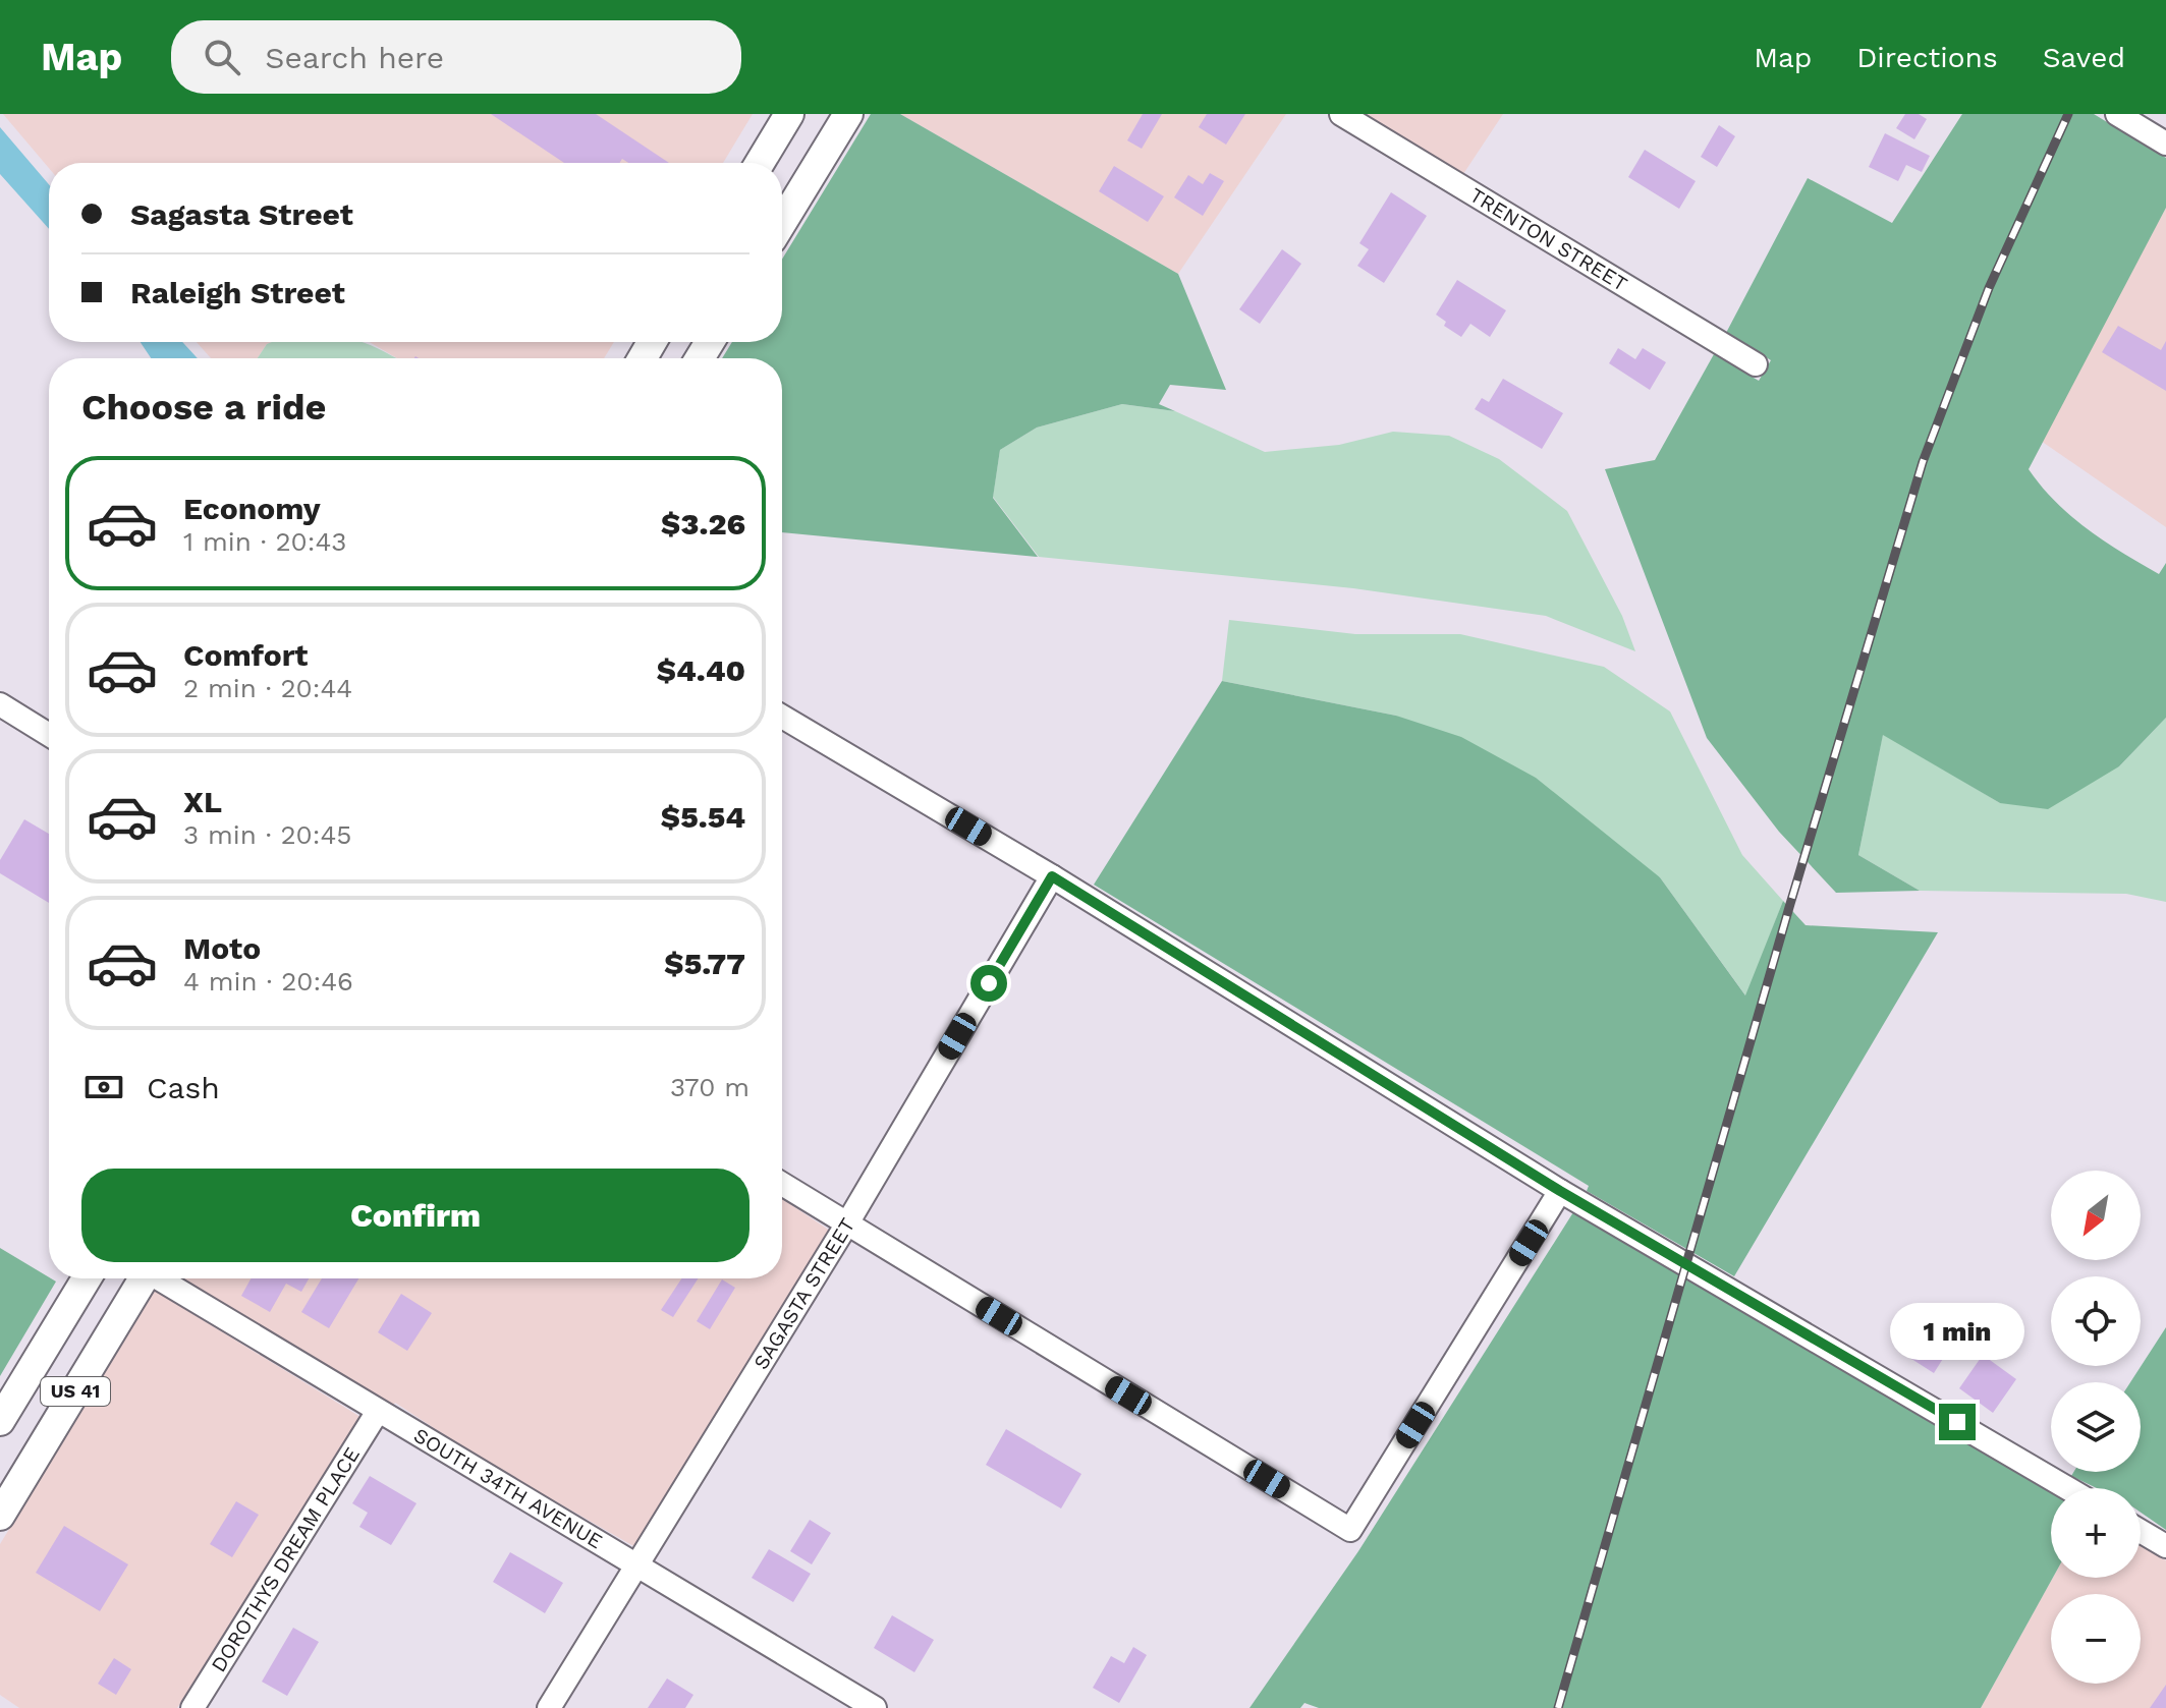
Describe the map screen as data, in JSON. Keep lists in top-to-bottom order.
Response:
{
  "streets": {
    "main road": ["US 41"],
    "street": [
      "TRENTON STREET",
      "SAGASTA STREET",
      "SOUTH 34TH AVENUE",
      "DOROTHYS DREAM PLACE"
    ]
  },
  "crossings": [
    ["SAGASTA STREET", "SOUTH 34TH AVENUE"],
    ["SOUTH 34TH AVENUE", "DOROTHYS DREAM PLACE"]
  ],
  "north": "bottom left",
  "page": {
    "header": "Map",
    "search": "Search here",
    "nav": ["Map", "Directions", "Saved"],
    "banner": ["Sagasta Street", "Raleigh Street"],
    "heading": "Choose a ride",
    "list": [
      {
        "name": "Economy",
        "note": "1 min · 20:43",
        "value": "$3.26"
      },
      {
        "name": "Comfort",
        "note": "2 min · 20:44",
        "value": "$4.40"
      },
      {
        "name": "XL",
        "note": "3 min · 20:45",
        "value": "$5.54"
      },
      {
        "name": "Moto",
        "note": "4 min · 20:46",
        "value": "$5.77"
      }
    ],
    "pay": ["Cash", "370 m"],
    "buttons": "Confirm",
    "map_buttons": ["+", "−"],
    "bubble": "1 min"
  }
}
